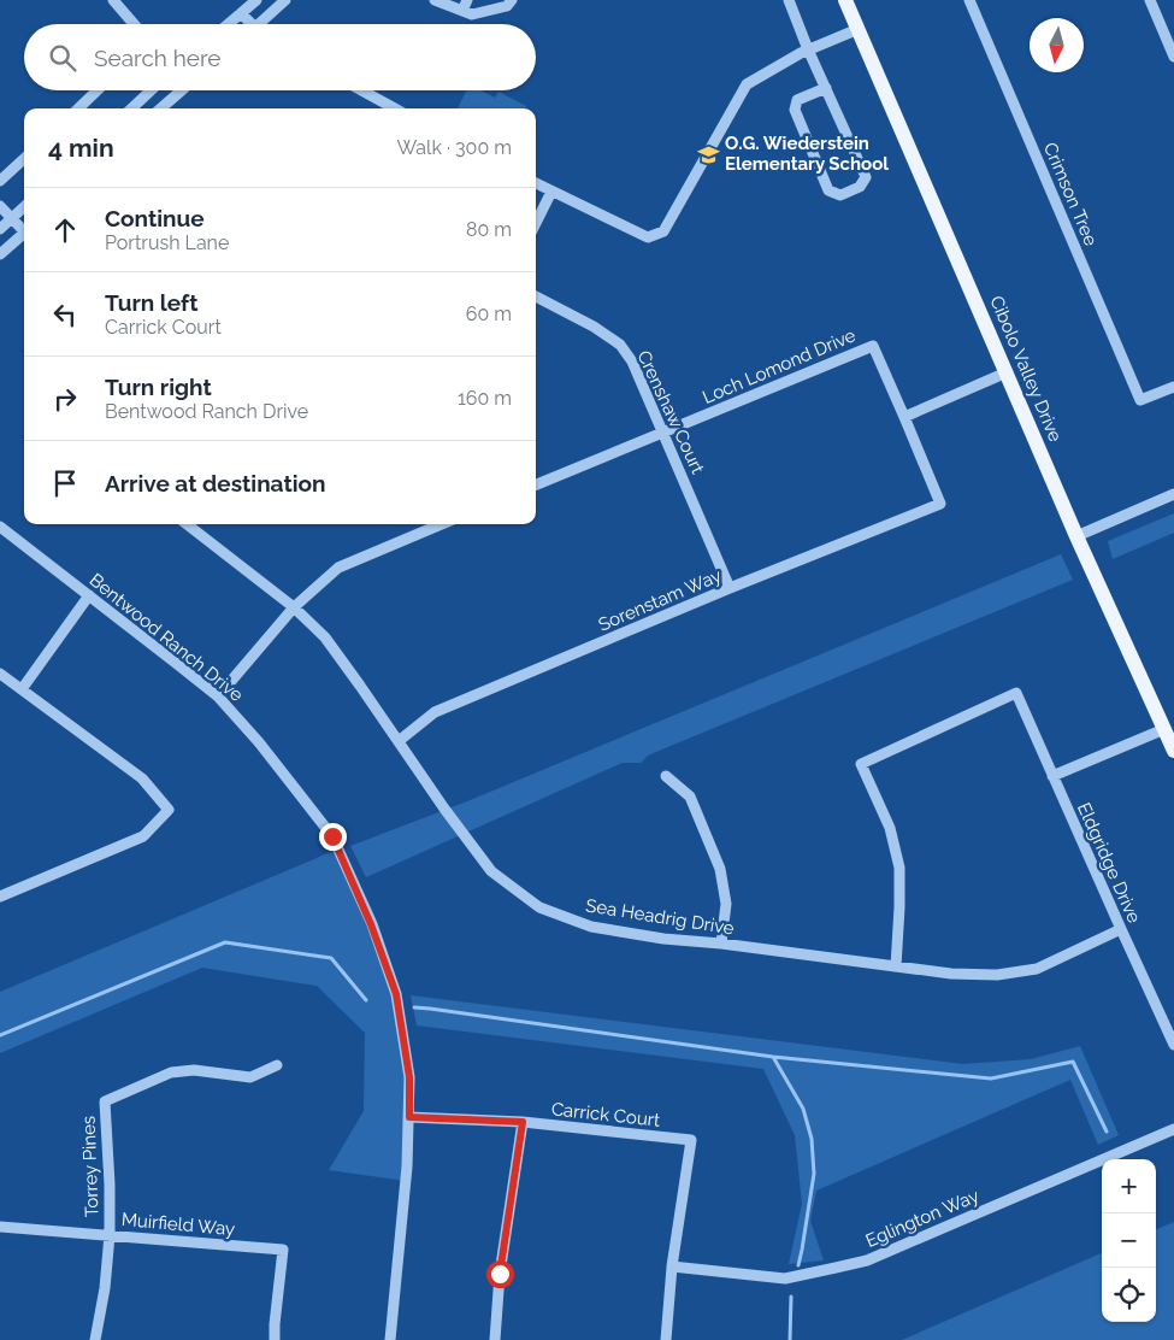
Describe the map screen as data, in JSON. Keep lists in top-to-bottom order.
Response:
{
  "streets": {
    "main road": ["Cibolo Valley Drive"],
    "street": [
      "Crimson Tree",
      "Loch Lomond Drive",
      "Crenshaw Court",
      "Sorenstam Way",
      "Bentwood Ranch Drive",
      "Eldgridge Drive",
      "Sea Headrig Drive",
      "Carrick Court",
      "Torrey Pines",
      "Eglington Way",
      "Muirfield Way"
    ]
  },
  "crossings": [
    ["Loch Lomond Drive", "Crenshaw Court"],
    ["Loch Lomond Drive", "Sorenstam Way"],
    ["Crenshaw Court", "Sorenstam Way"],
    ["Sorenstam Way", "Sea Headrig Drive"],
    ["Bentwood Ranch Drive", "Carrick Court"],
    ["Eldgridge Drive", "Sea Headrig Drive"],
    ["Carrick Court", "Eglington Way"],
    ["Torrey Pines", "Muirfield Way"]
  ],
  "places": {
    "school or university": ["O.G. Wiederstein Elementary School"]
  },
  "north": "bottom",
  "page": {
    "search": "Search here",
    "heading": ["4 min", "Walk · 300 m"],
    "list": [
      ["Continue", "Portrush Lane", "80 m"],
      ["Turn left", "Carrick Court", "60 m"],
      ["Turn right", "Bentwood Ranch Drive", "160 m"],
      "Arrive at destination"
    ],
    "map_buttons": ["+", "−"]
  }
}
